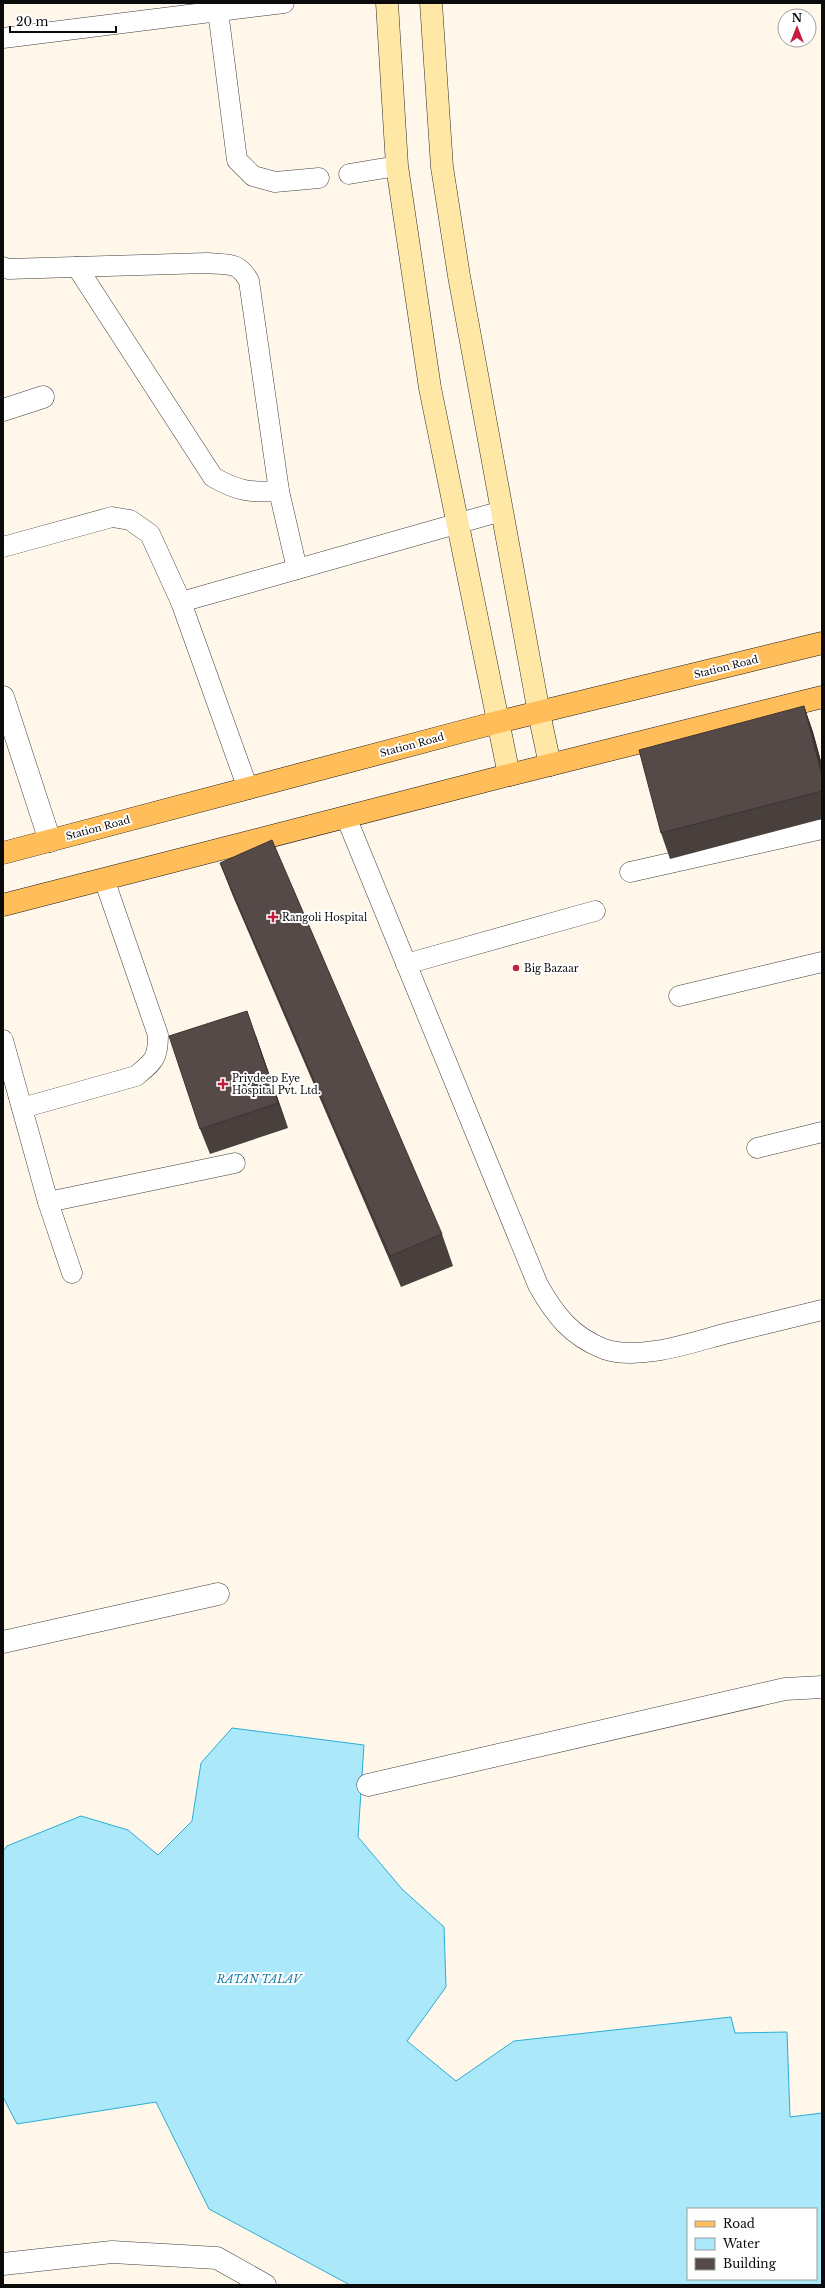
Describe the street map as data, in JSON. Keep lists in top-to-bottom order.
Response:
{
  "streets": {
    "main road": ["Station Road"]
  },
  "water": ["RATAN TALAV"],
  "places": {
    "health": ["Rangoli Hospital", "Priydeep Eye Hospital Pvt. Ltd."],
    "other": ["Big Bazaar"]
  },
  "legend": ["Road", "Water", "Building"],
  "scale_bar": "20 m",
  "north": "top"
}
